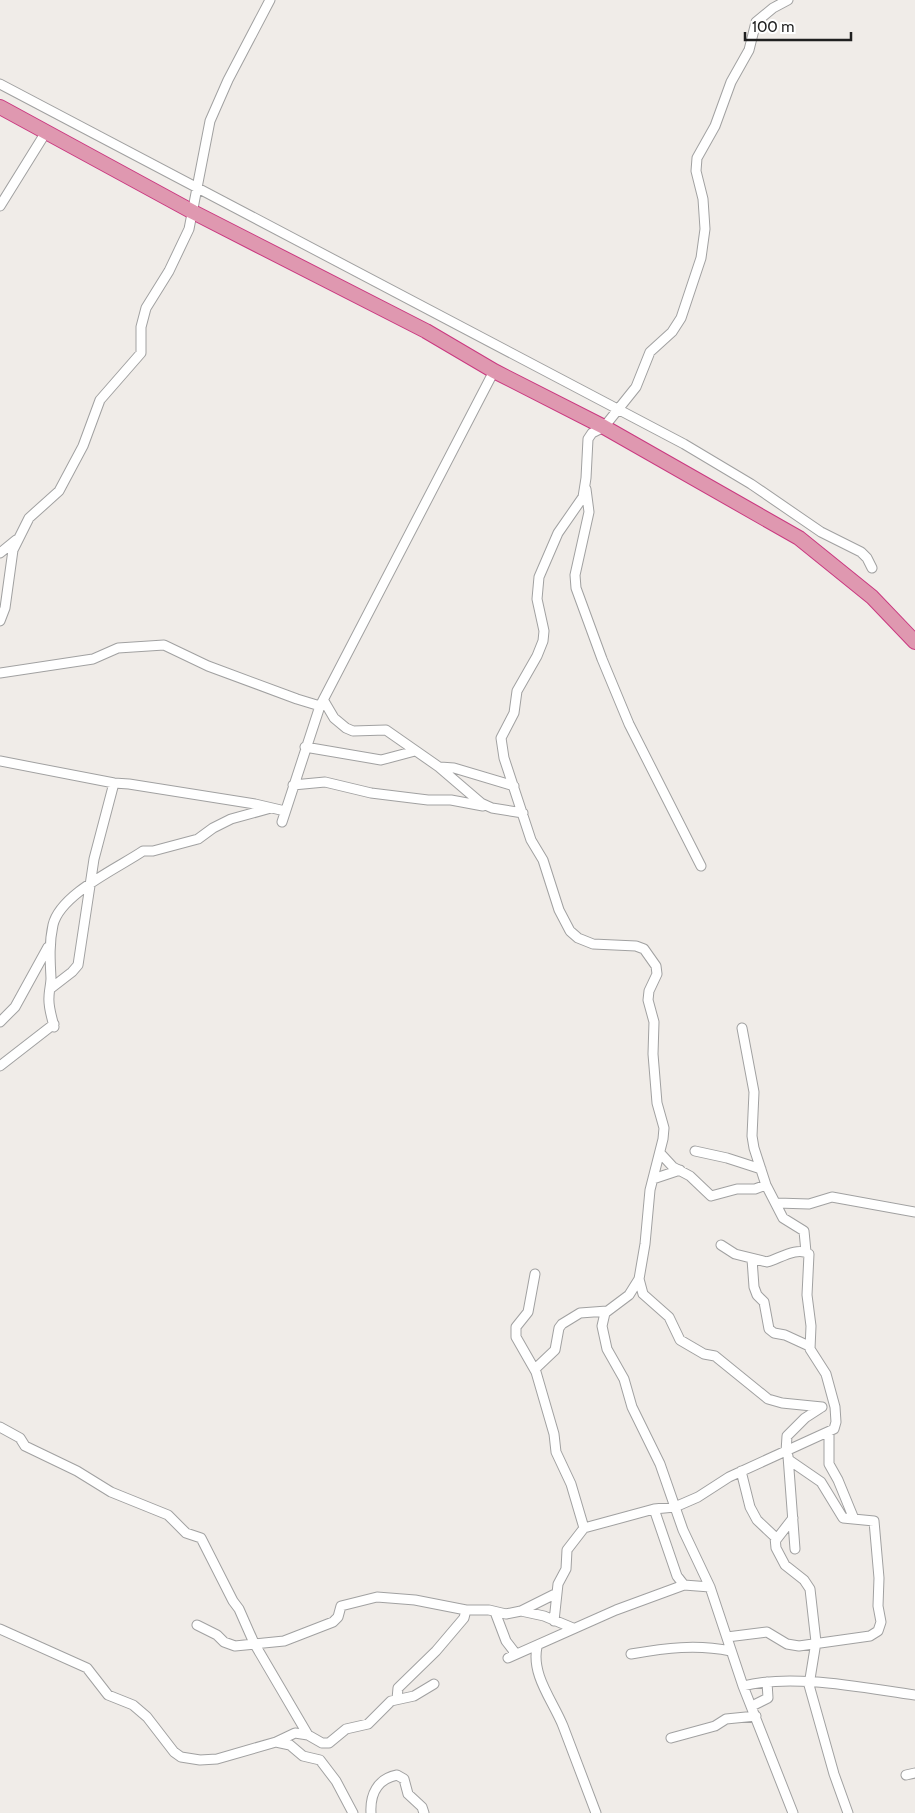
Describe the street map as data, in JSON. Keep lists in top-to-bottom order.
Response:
{
  "scale_bar": "100 m"
}
